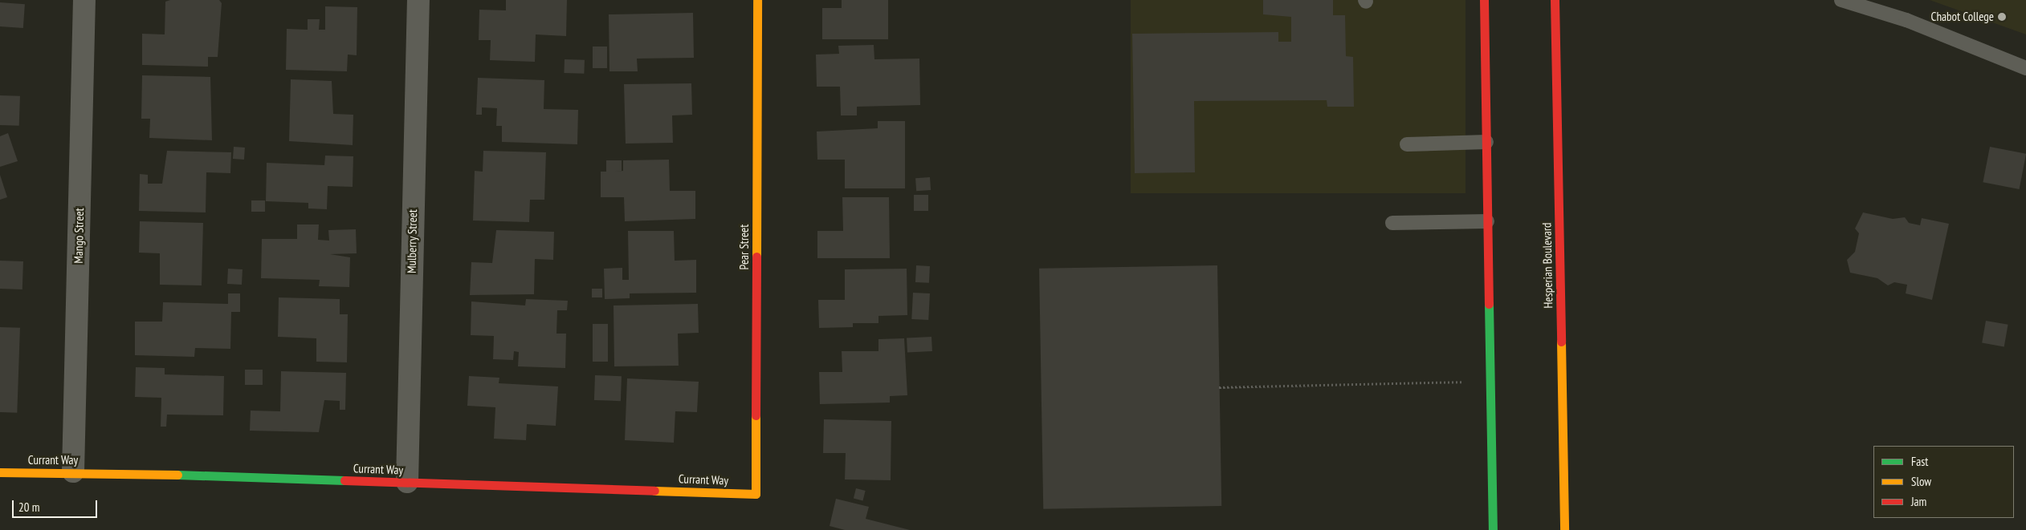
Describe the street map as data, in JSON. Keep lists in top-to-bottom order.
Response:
{
  "streets": {
    "street": [
      "Mango Street",
      "Mulberry Street",
      "Pear Street",
      "Hesperian Boulevard",
      "Currant Way"
    ]
  },
  "crossings": [
    ["Mango Street", "Currant Way"],
    ["Mulberry Street", "Currant Way"],
    ["Pear Street", "Currant Way"]
  ],
  "places": ["Chabot College"],
  "legend": ["Fast", "Slow", "Jam"],
  "scale_bar": "20 m"
}
